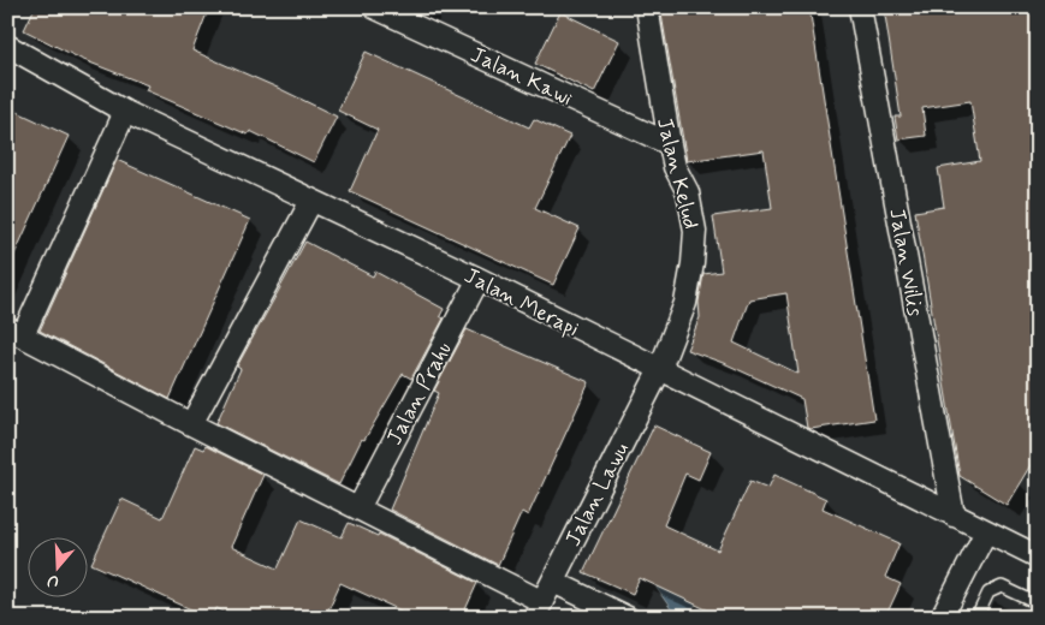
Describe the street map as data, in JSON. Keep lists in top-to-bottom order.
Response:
{
  "streets": {
    "street": [
      "Jalan Kawi",
      "Jalan Kelud",
      "Jalan Wilis",
      "Jalan Merapi",
      "Jalan Prahu",
      "Jalan Lawu"
    ]
  },
  "crossings": [
    ["Jalan Kawi", "Jalan Kelud"],
    ["Jalan Kelud", "Jalan Merapi"],
    ["Jalan Kelud", "Jalan Lawu"],
    ["Jalan Wilis", "Jalan Merapi"],
    ["Jalan Merapi", "Jalan Prahu"],
    ["Jalan Merapi", "Jalan Lawu"]
  ],
  "north": "bottom"
}
